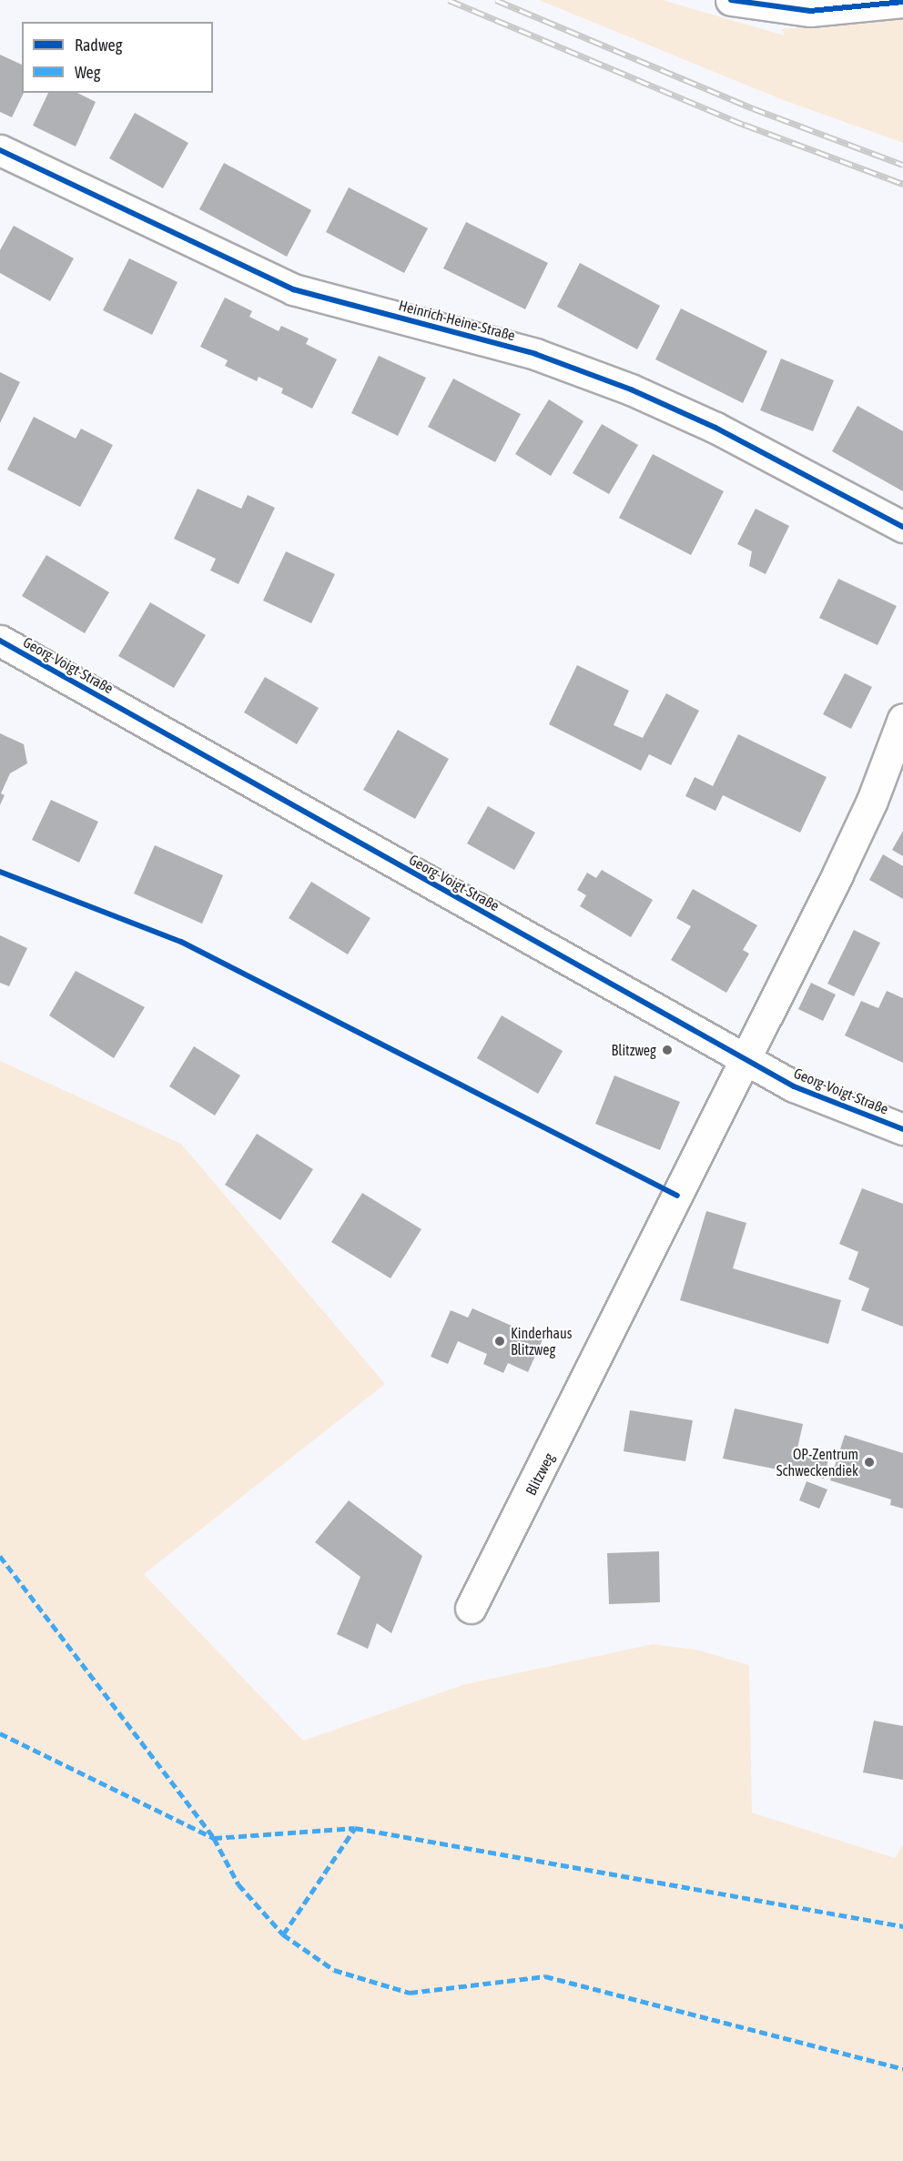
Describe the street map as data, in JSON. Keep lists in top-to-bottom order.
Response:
{
  "streets": {
    "street": ["Heinrich-Heine-Straße", "Georg-Voigt-Straße", "Blitzweg"]
  },
  "crossings": [
    ["Georg-Voigt-Straße", "Blitzweg"]
  ],
  "places": ["Blitzweg", "Kinderhaus Blitzweg", "OP-Zentrum Schweckendiek"],
  "legend": ["Radweg", "Weg"]
}
